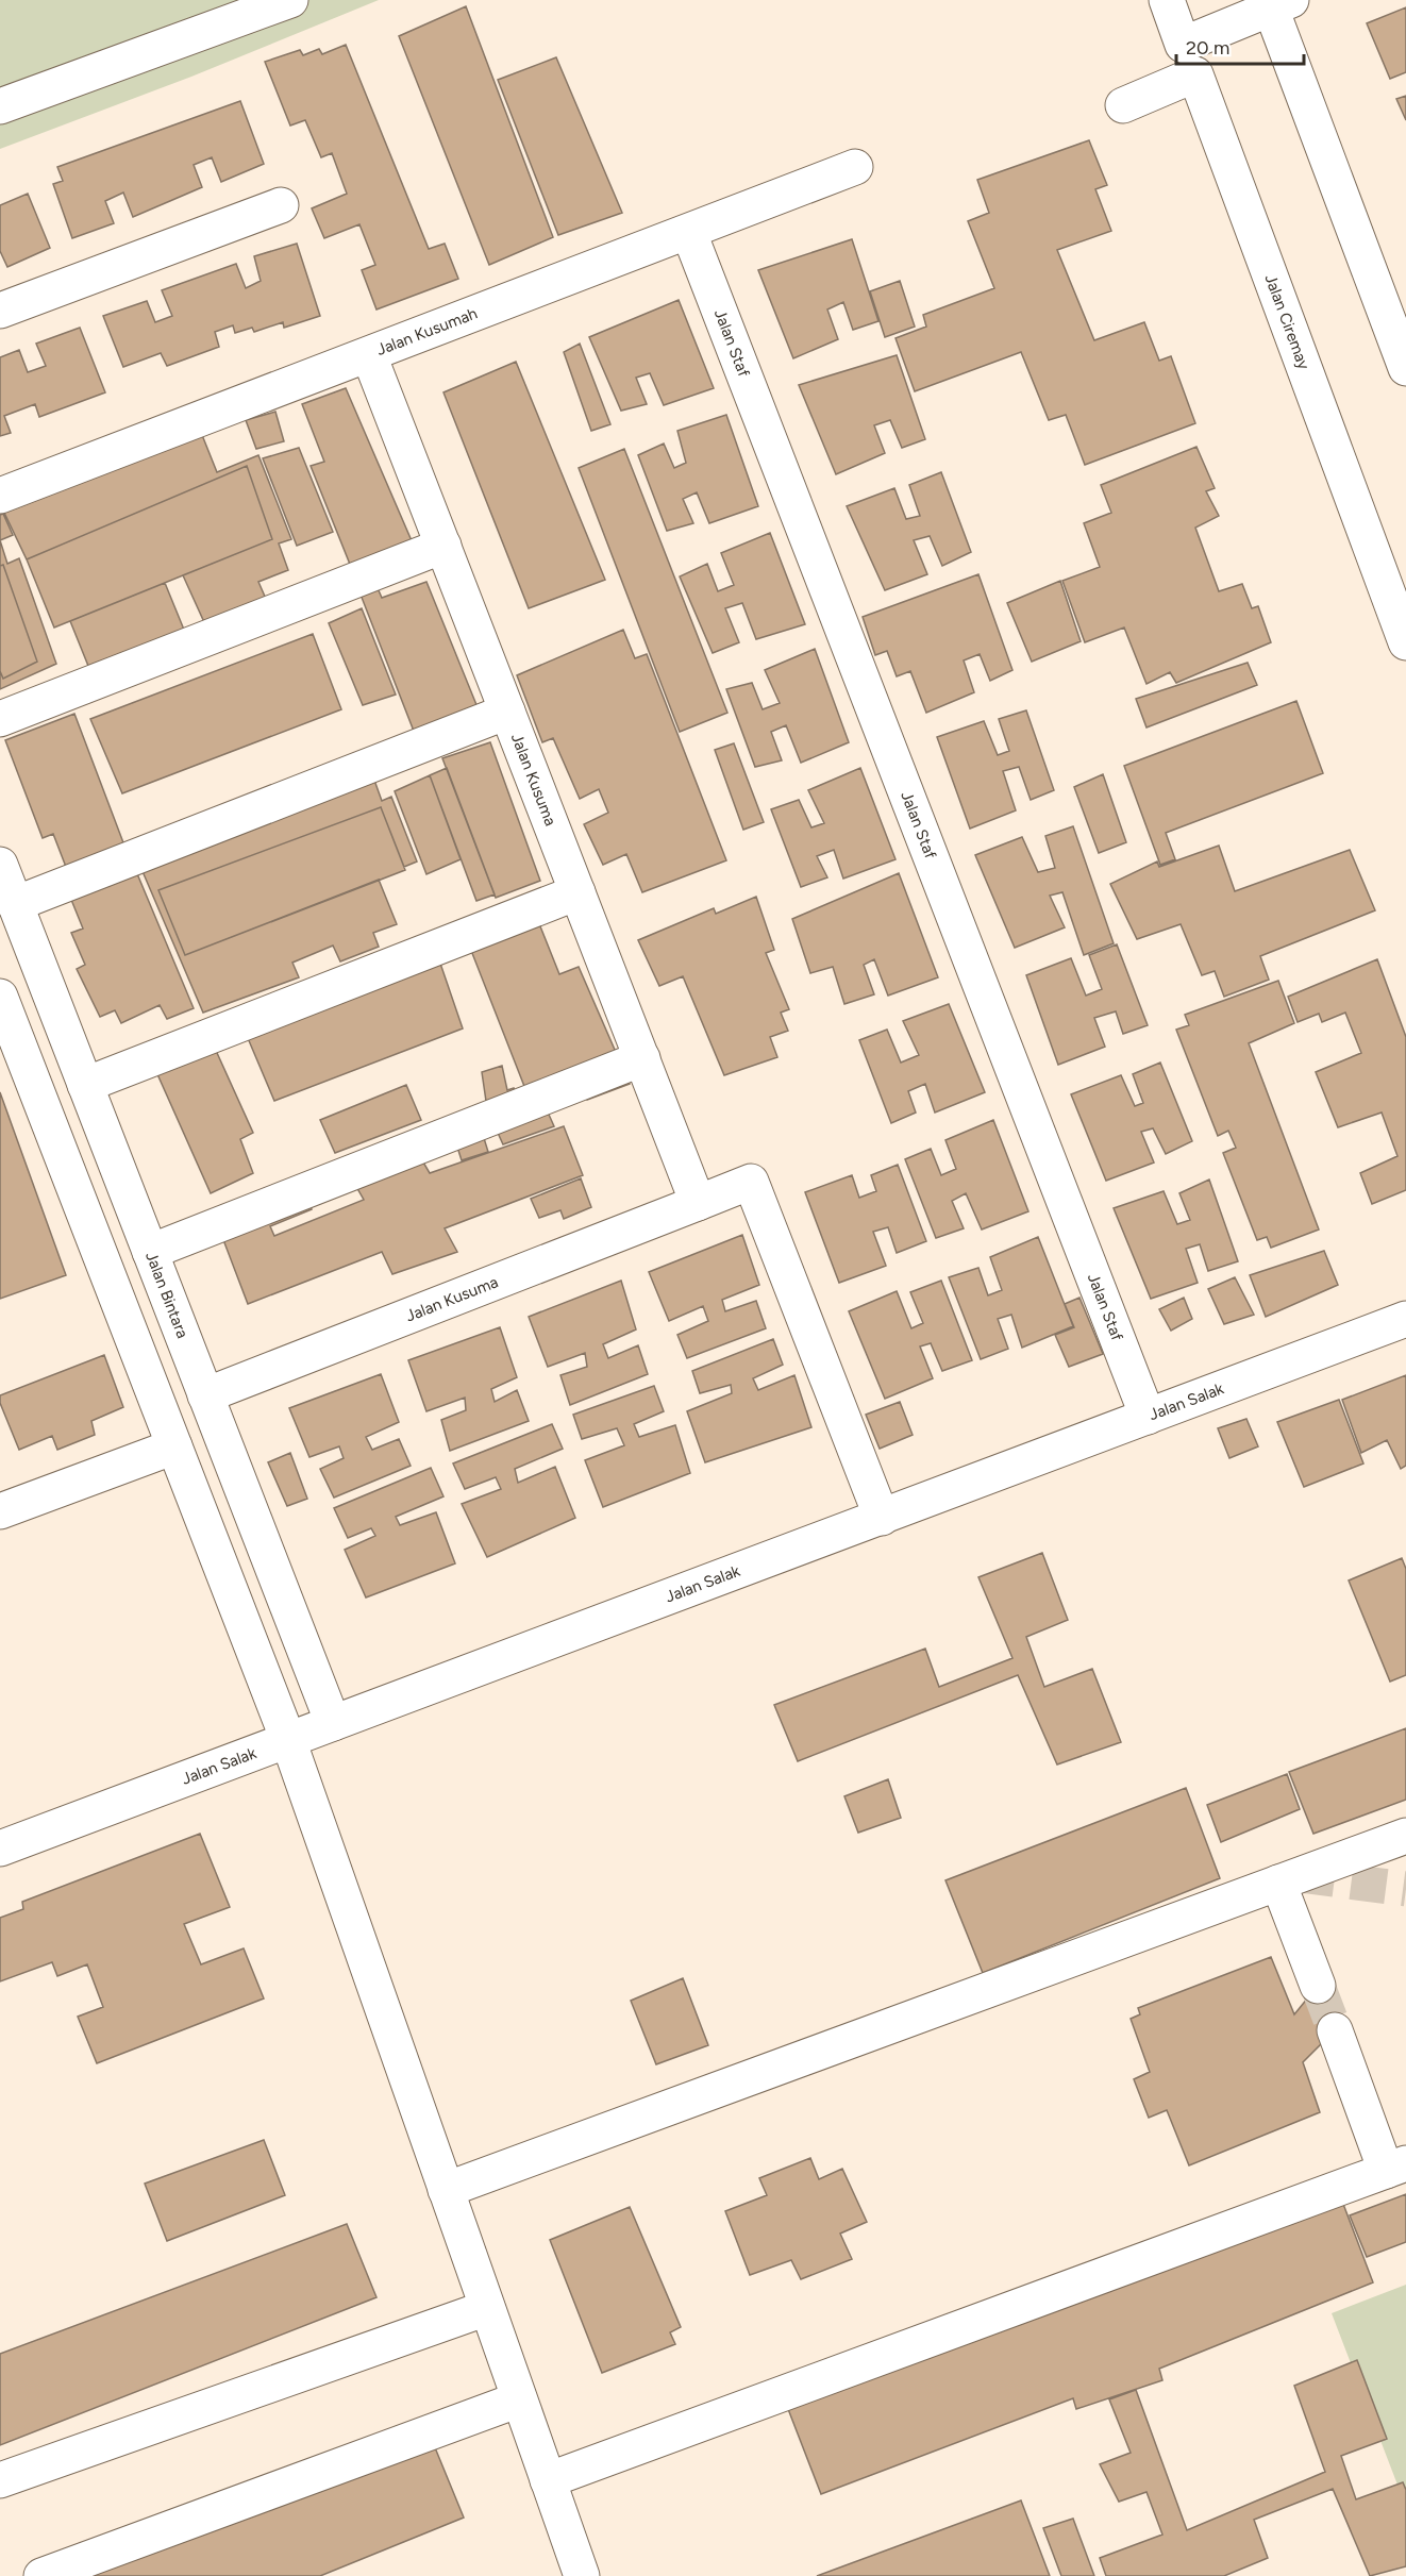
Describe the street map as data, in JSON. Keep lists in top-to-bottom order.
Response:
{
  "streets": {
    "street": [
      "Jalan Ciremay",
      "Jalan Kusumah",
      "Jalan Staf",
      "Jalan Kusuma",
      "Jalan Bintara",
      "Jalan Salak"
    ]
  },
  "crossings": [
    ["Jalan Kusumah", "Jalan Staf"],
    ["Jalan Kusumah", "Jalan Kusuma"],
    ["Jalan Staf", "Jalan Salak"],
    ["Jalan Kusuma", "Jalan Bintara"],
    ["Jalan Kusuma", "Jalan Salak"],
    ["Jalan Bintara", "Jalan Salak"]
  ],
  "scale_bar": "20 m"
}
